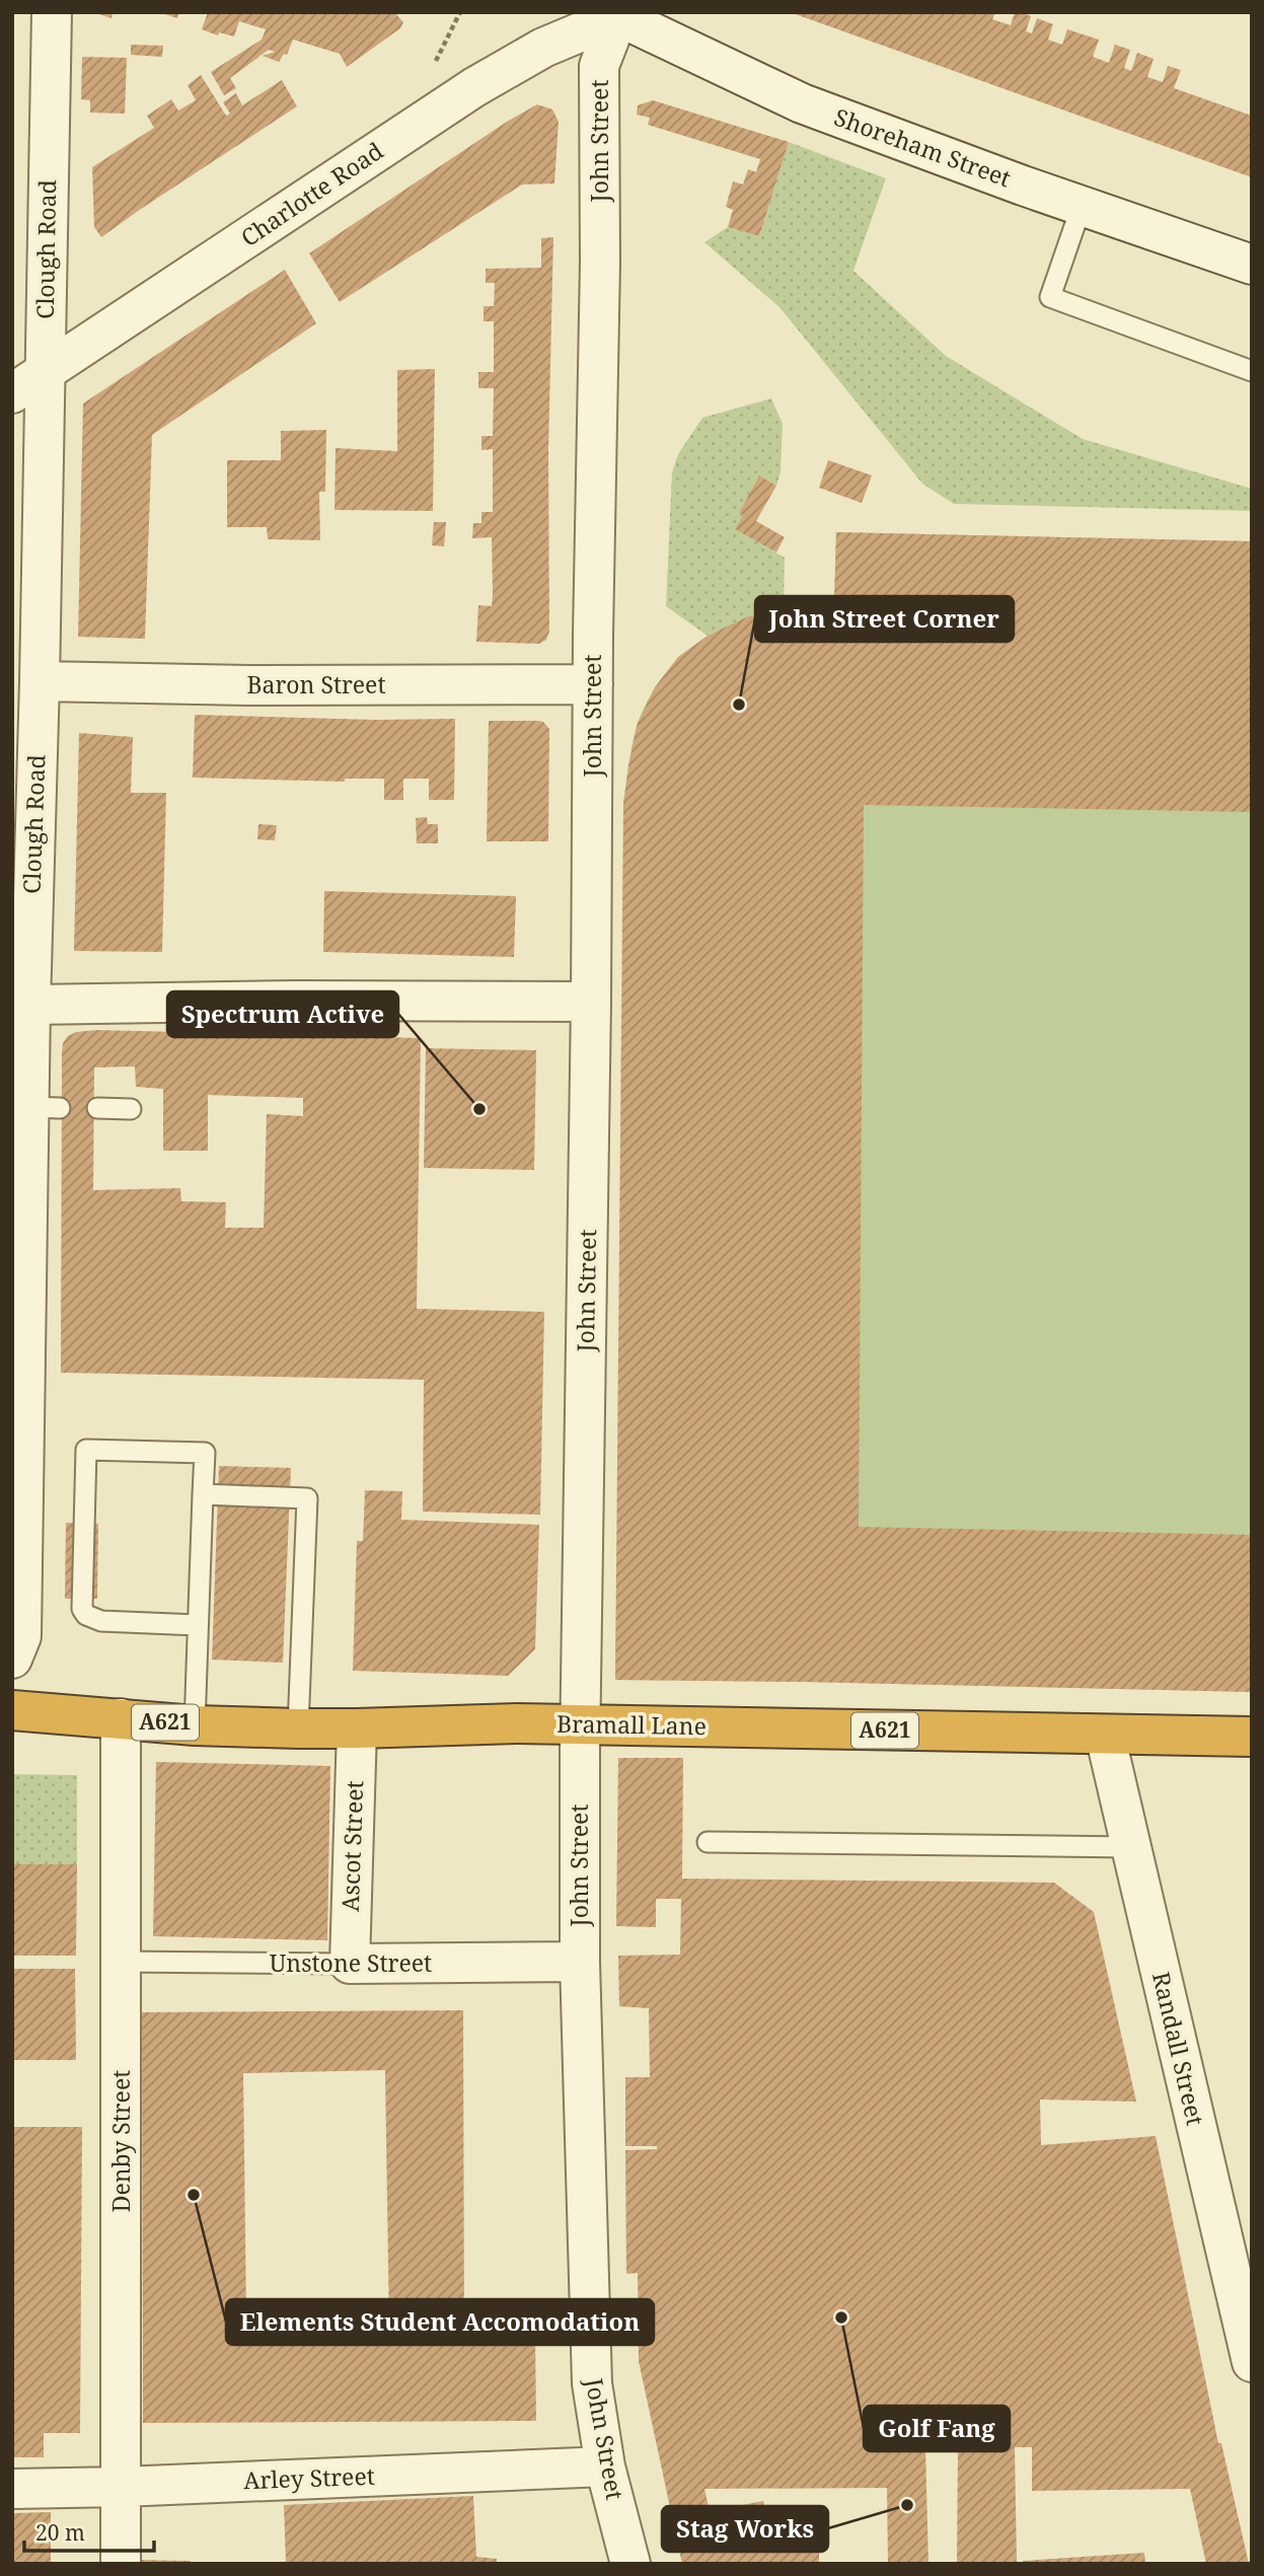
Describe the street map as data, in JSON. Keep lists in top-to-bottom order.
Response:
{
  "streets": {
    "highway": ["A621", "Bramall Lane"],
    "street": [
      "John Street",
      "Shoreham Street",
      "Charlotte Road",
      "Clough Road",
      "Baron Street",
      "Ascot Street",
      "Unstone Street",
      "Randall Street",
      "Denby Street",
      "Arley Street"
    ]
  },
  "crossings": [
    ["John Street", "Shoreham Street"],
    ["John Street", "Charlotte Road"],
    ["John Street", "Baron Street"],
    ["John Street", "Bramall Lane"],
    ["John Street", "Unstone Street"],
    ["John Street", "Arley Street"],
    ["Shoreham Street", "Charlotte Road"],
    ["Charlotte Road", "Clough Road"],
    ["Clough Road", "Baron Street"],
    ["Bramall Lane", "Ascot Street"],
    ["Bramall Lane", "Randall Street"],
    ["Bramall Lane", "Denby Street"],
    ["Ascot Street", "Unstone Street"],
    ["Unstone Street", "Denby Street"],
    ["Denby Street", "Arley Street"]
  ],
  "places": [
    "John Street Corner",
    "Spectrum Active",
    "Elements Student Accomodation",
    "Golf Fang",
    "Stag Works"
  ],
  "scale_bar": "20 m"
}
